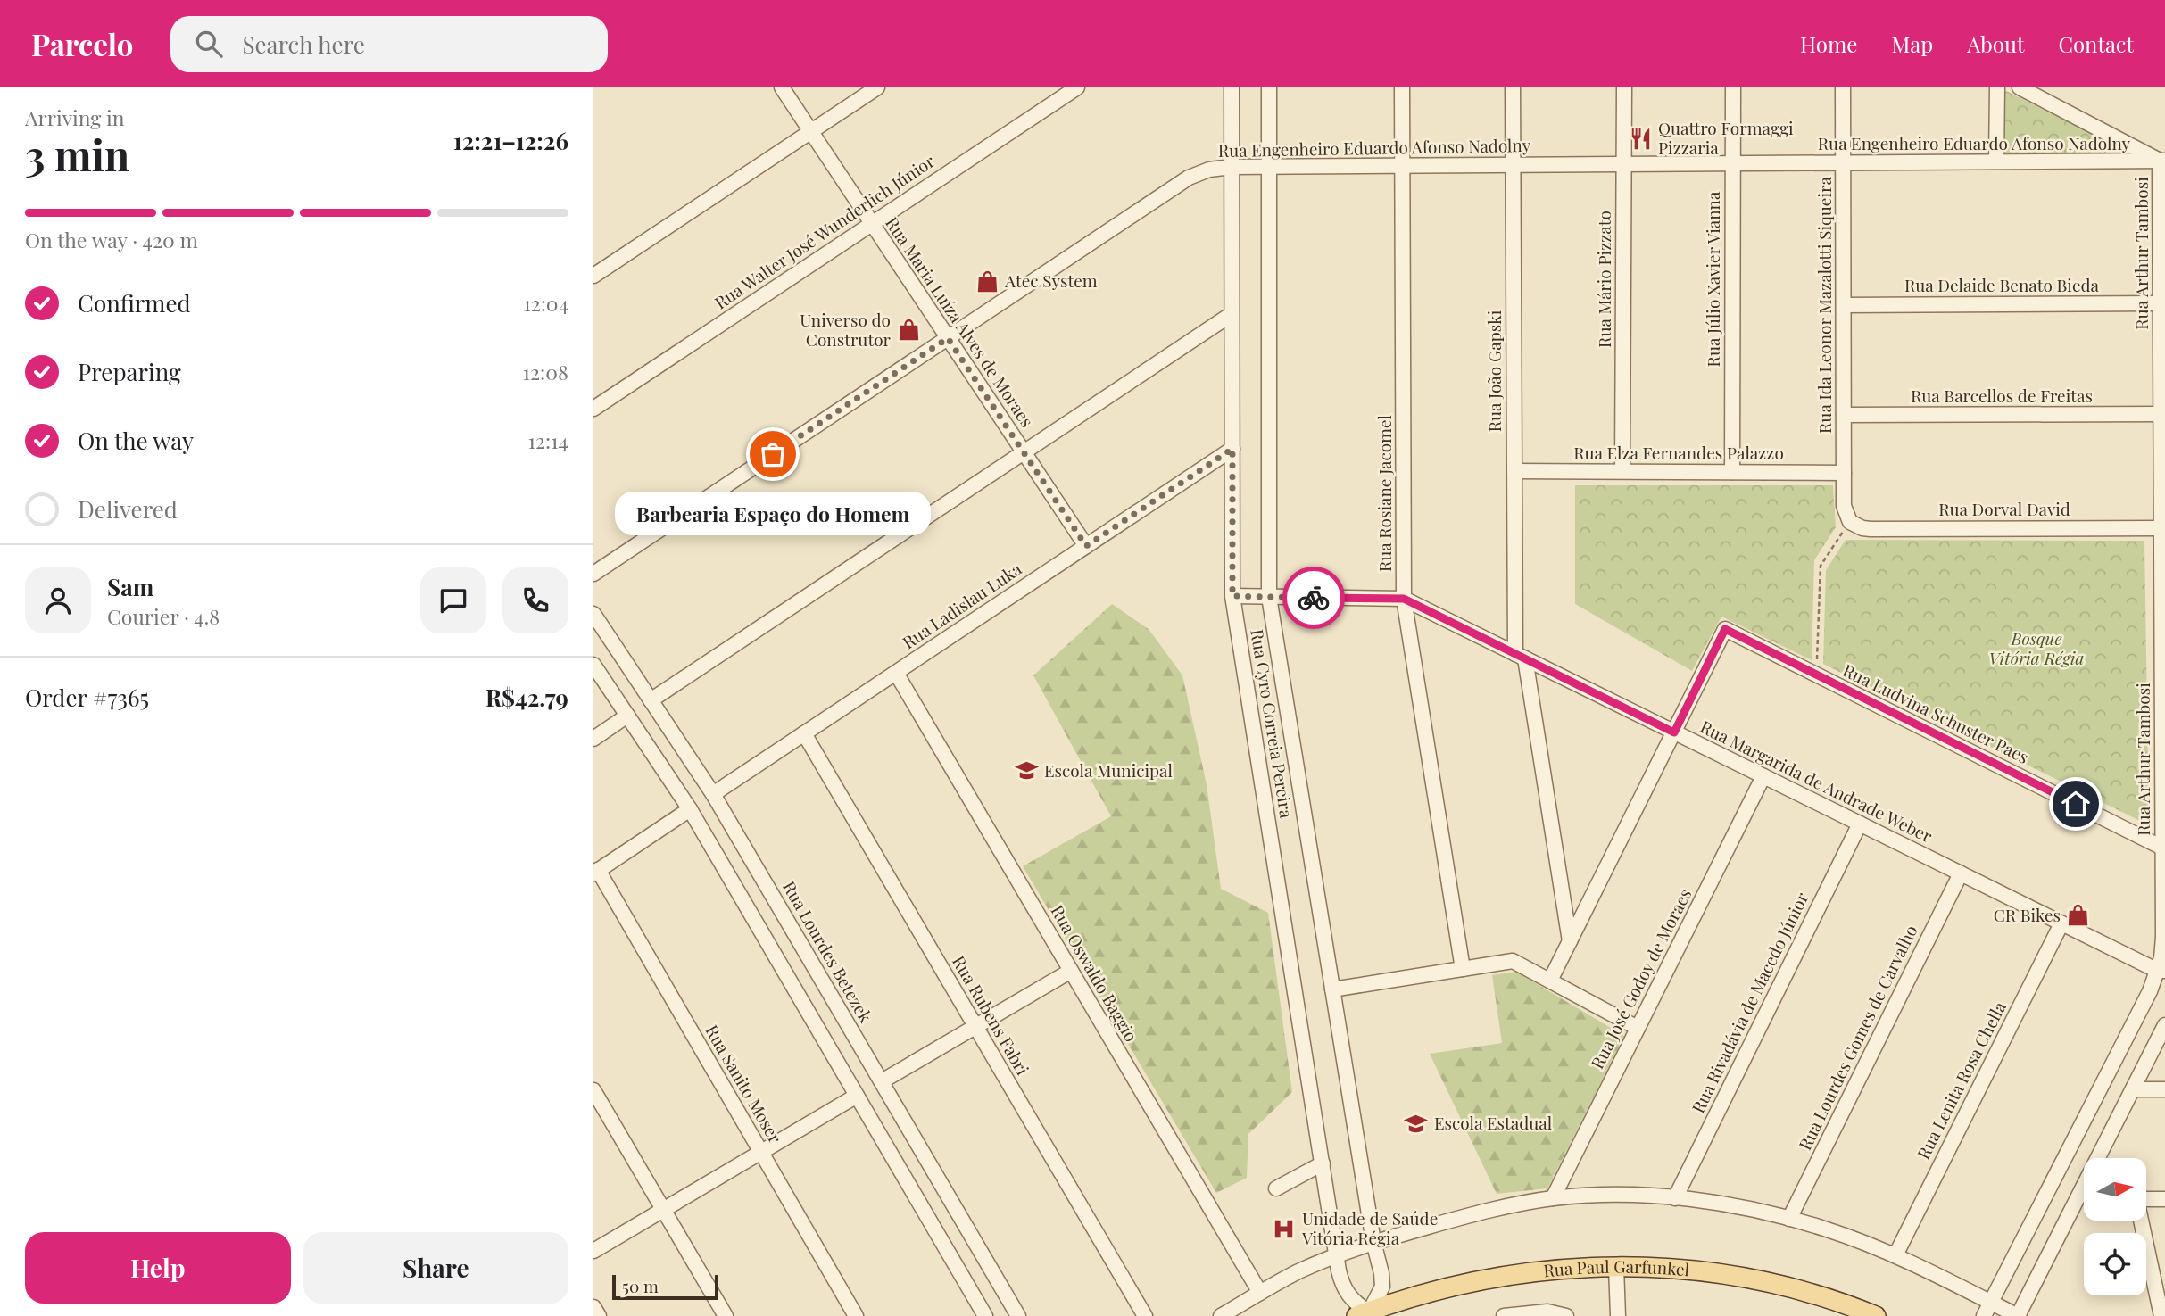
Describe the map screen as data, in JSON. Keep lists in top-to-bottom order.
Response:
{
  "streets": {
    "main road": ["Rua Paul Garfunkel"],
    "street": [
      "Rua Engenheiro Eduardo Afonso Nadolny",
      "Rua Walter José Wunderlich Júnior",
      "Rua Arthur Tambosi",
      "Rua Mário Pizzato",
      "Rua Júlio Xavier Vianna",
      "Rua Delaide Benato Bieda",
      "Rua Ida Leonor Mazalotti Siqueira",
      "Rua Maria Luíza Alves de Moraes",
      "Rua João Gapski",
      "Rua Barcellos de Freitas",
      "Rua Elza Fernandes Palazzo",
      "Rua Rosiane Jacomel",
      "Rua Dorval David",
      "Rua Ladislau Luka",
      "Rua Ludvina Schuster Paes",
      "Rua Cyro Correia Pereira",
      "Rua Margarida de Andrade Weber",
      "Rua Lourdes Betezek",
      "Rua Oswaldo Baggio",
      "Rua José Godoy de Moraes",
      "Rua Rivadávia de Macedo Júnior",
      "Rua Rubens Fabri",
      "Rua Lourdes Gomes de Carvalho",
      "Rua Lenita Rosa Chella",
      "Rua Sanito Moser"
    ]
  },
  "crossings": [
    ["Rua Engenheiro Eduardo Afonso Nadolny", "Rua Arthur Tambosi"],
    ["Rua Engenheiro Eduardo Afonso Nadolny", "Rua Mário Pizzato"],
    ["Rua Engenheiro Eduardo Afonso Nadolny", "Rua Júlio Xavier Vianna"],
    ["Rua Engenheiro Eduardo Afonso Nadolny", "Rua Ida Leonor Mazalotti Siqueira"],
    ["Rua Engenheiro Eduardo Afonso Nadolny", "Rua Maria Luíza Alves de Moraes"],
    ["Rua Engenheiro Eduardo Afonso Nadolny", "Rua João Gapski"],
    ["Rua Engenheiro Eduardo Afonso Nadolny", "Rua Rosiane Jacomel"],
    ["Rua Engenheiro Eduardo Afonso Nadolny", "Rua Cyro Correia Pereira"],
    ["Rua Walter José Wunderlich Júnior", "Rua Maria Luíza Alves de Moraes"],
    ["Rua Arthur Tambosi", "Rua Delaide Benato Bieda"],
    ["Rua Arthur Tambosi", "Rua Barcellos de Freitas"],
    ["Rua Arthur Tambosi", "Rua Dorval David"],
    ["Rua Arthur Tambosi", "Rua Ludvina Schuster Paes"],
    ["Rua Arthur Tambosi", "Rua Margarida de Andrade Weber"],
    ["Rua Mário Pizzato", "Rua Elza Fernandes Palazzo"],
    ["Rua Júlio Xavier Vianna", "Rua Elza Fernandes Palazzo"],
    ["Rua Delaide Benato Bieda", "Rua Ida Leonor Mazalotti Siqueira"],
    ["Rua Ida Leonor Mazalotti Siqueira", "Rua Barcellos de Freitas"],
    ["Rua Ida Leonor Mazalotti Siqueira", "Rua Elza Fernandes Palazzo"],
    ["Rua Ida Leonor Mazalotti Siqueira", "Rua Dorval David"],
    ["Rua Maria Luíza Alves de Moraes", "Rua Ladislau Luka"],
    ["Rua João Gapski", "Rua Elza Fernandes Palazzo"],
    ["Rua João Gapski", "Rua Margarida de Andrade Weber"],
    ["Rua Rosiane Jacomel", "Rua Margarida de Andrade Weber"],
    ["Rua Ladislau Luka", "Rua Cyro Correia Pereira"],
    ["Rua Ladislau Luka", "Rua Lourdes Betezek"],
    ["Rua Ladislau Luka", "Rua Oswaldo Baggio"],
    ["Rua Ladislau Luka", "Rua Rubens Fabri"],
    ["Rua Ludvina Schuster Paes", "Rua Margarida de Andrade Weber"],
    ["Rua Cyro Correia Pereira", "Rua Margarida de Andrade Weber"],
    ["Rua Cyro Correia Pereira", "Rua Paul Garfunkel"],
    ["Rua Margarida de Andrade Weber", "Rua José Godoy de Moraes"],
    ["Rua Margarida de Andrade Weber", "Rua Rivadávia de Macedo Júnior"],
    ["Rua Margarida de Andrade Weber", "Rua Lourdes Gomes de Carvalho"],
    ["Rua Margarida de Andrade Weber", "Rua Lenita Rosa Chella"]
  ],
  "parks": ["Bosque Vitória Régia"],
  "places": {
    "restaurant": ["Quattro Formaggi Pizzaria"],
    "shop": ["Atec System", "Universo do Construtor", "CR Bikes"],
    "other": ["Barbearia Espaço do Homem"],
    "school or university": ["Escola Municipal", "Escola Estadual"],
    "hospital": ["Unidade de Saúde Vitória Régia"]
  },
  "scale_bar": "50 m",
  "north": "right",
  "page": {
    "header": "Parcelo",
    "search": "Search here",
    "nav": [
      "Home",
      "Map",
      "About",
      "Contact"
    ],
    "heading": ["3 min", "Arriving in", "12:21–12:26"],
    "panel": [
      "Sam",
      "Courier · 4.8",
      "Order #7365",
      "R$42.79"
    ],
    "bar": "On the way · 420 m",
    "list": [
      ["Confirmed", "12:04"],
      ["Preparing", "12:08"],
      ["On the way", "12:14"],
      "Delivered"
    ],
    "bubble": "Barbearia Espaço do Homem",
    "buttons": ["Help", "Share"],
    "scale": "50 m"
  }
}
